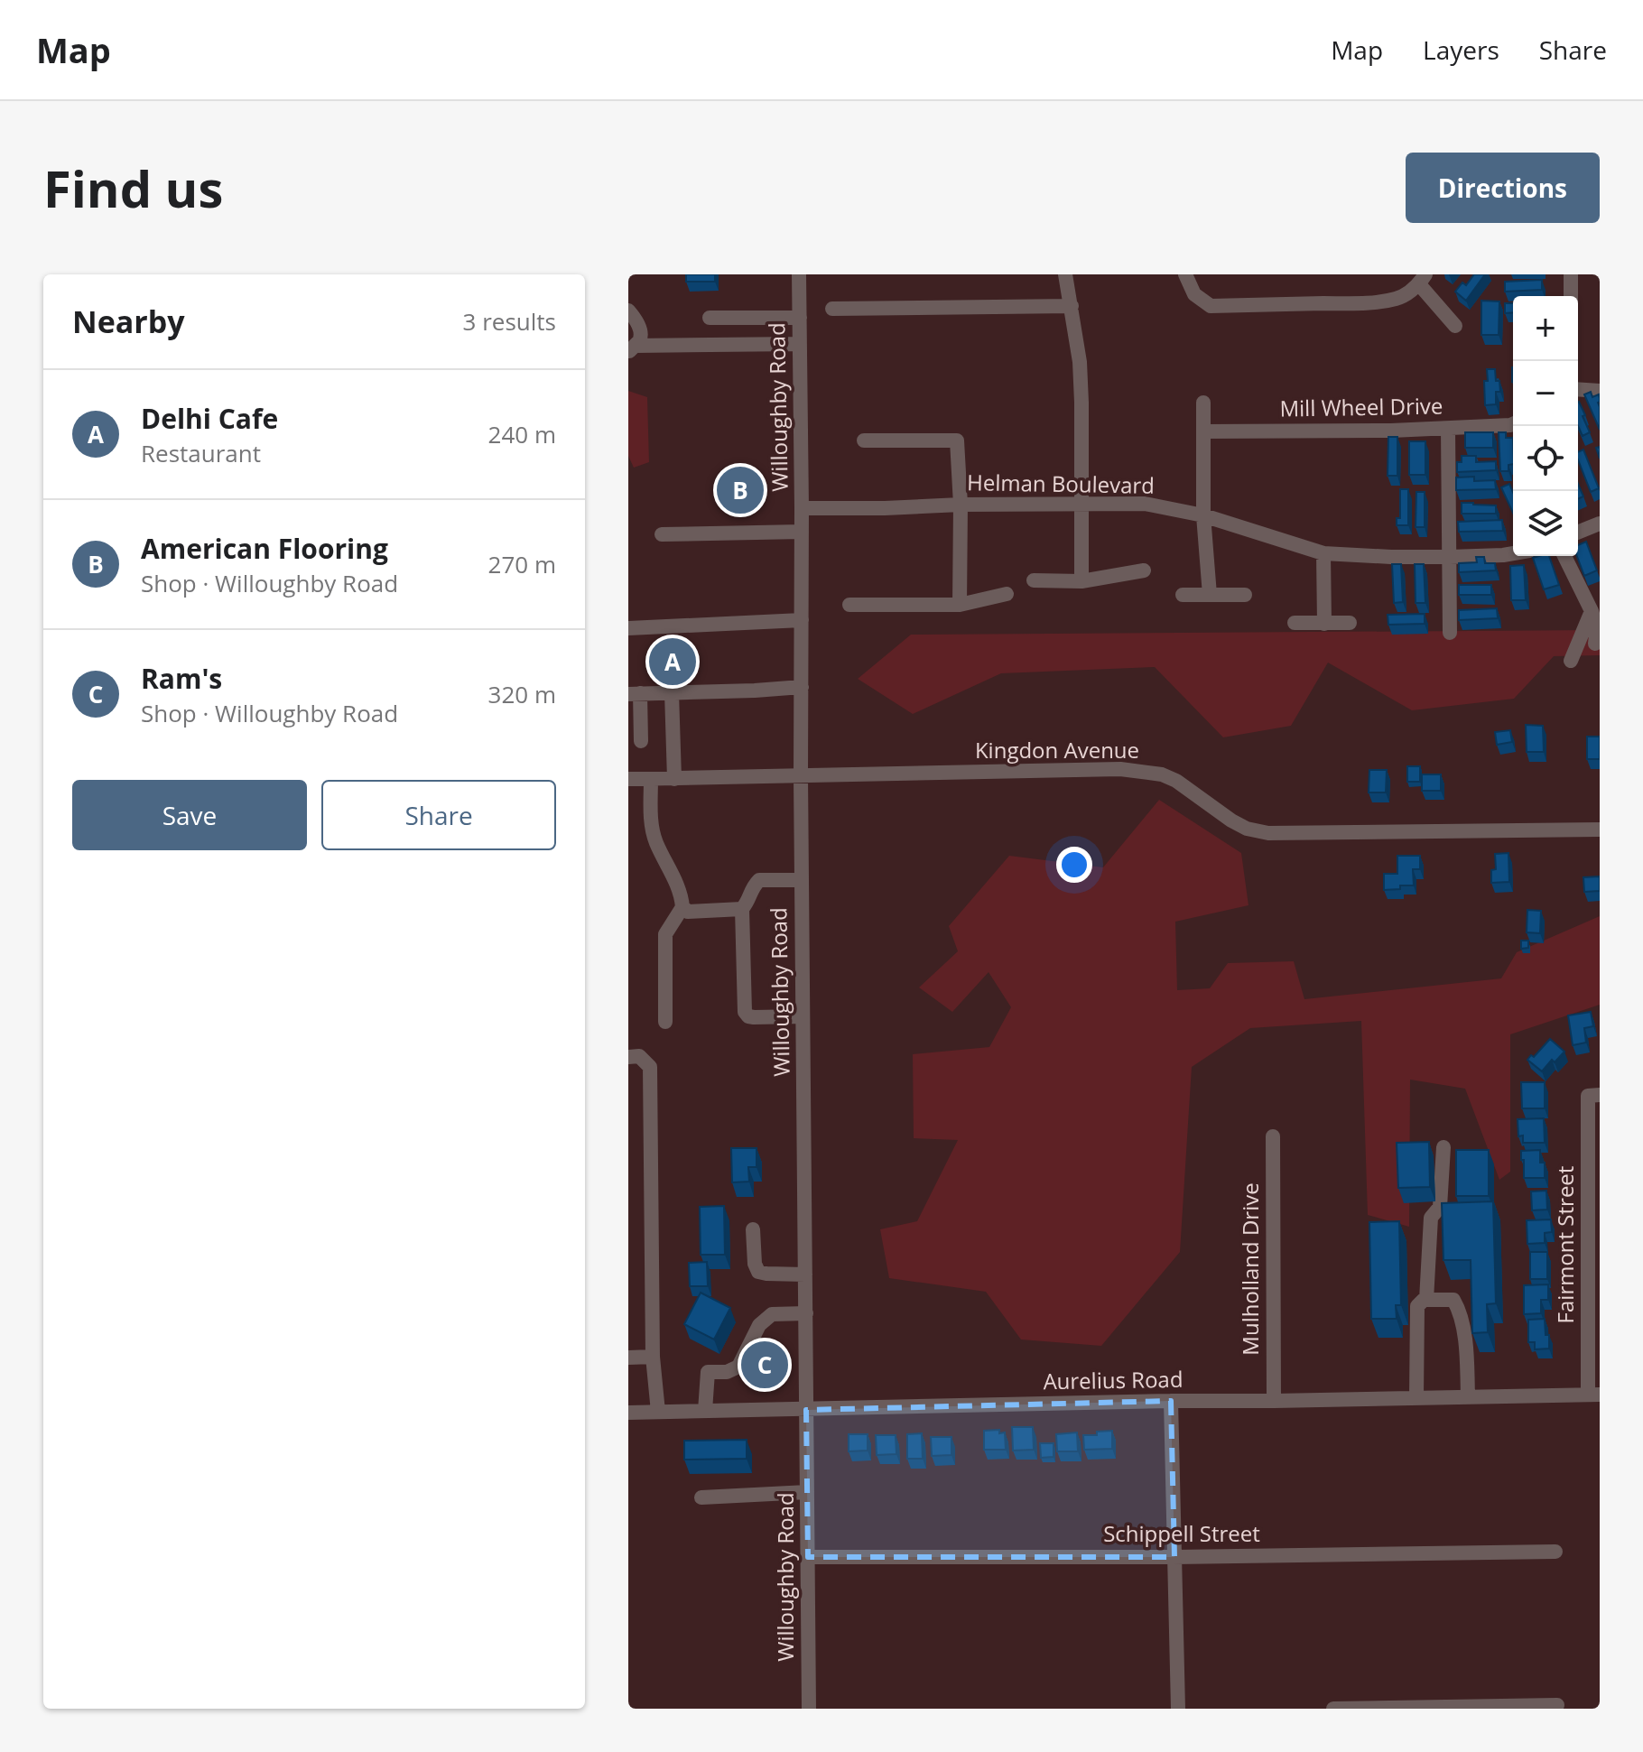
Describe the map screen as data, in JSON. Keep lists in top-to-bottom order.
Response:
{
  "streets": {
    "street": [
      "Willoughby Road",
      "Mill Wheel Drive",
      "Helman Boulevard",
      "Kingdon Avenue",
      "Fairmont Street",
      "Mulholland Drive",
      "Aurelius Road",
      "Schippell Street"
    ]
  },
  "crossings": [
    ["Willoughby Road", "Helman Boulevard"],
    ["Willoughby Road", "Kingdon Avenue"],
    ["Willoughby Road", "Aurelius Road"],
    ["Willoughby Road", "Schippell Street"],
    ["Fairmont Street", "Aurelius Road"],
    ["Mulholland Drive", "Aurelius Road"]
  ],
  "page": {
    "header": "Map",
    "nav": ["Map", "Layers", "Share"],
    "buttons": [
      "Directions",
      ["Save", "Share"]
    ],
    "title": "Find us",
    "heading": ["Nearby", "3 results"],
    "map_buttons": ["+", "−"],
    "list": [
      {
        "mark": "A",
        "name": "Delhi Cafe",
        "note": "Restaurant",
        "value": "240 m"
      },
      {
        "mark": "B",
        "name": "American Flooring",
        "note": "Shop · Willoughby Road",
        "value": "270 m"
      },
      {
        "mark": "C",
        "name": "Ram's",
        "note": "Shop · Willoughby Road",
        "value": "320 m"
      }
    ],
    "pins": ["B", "A", "C"]
  }
}
